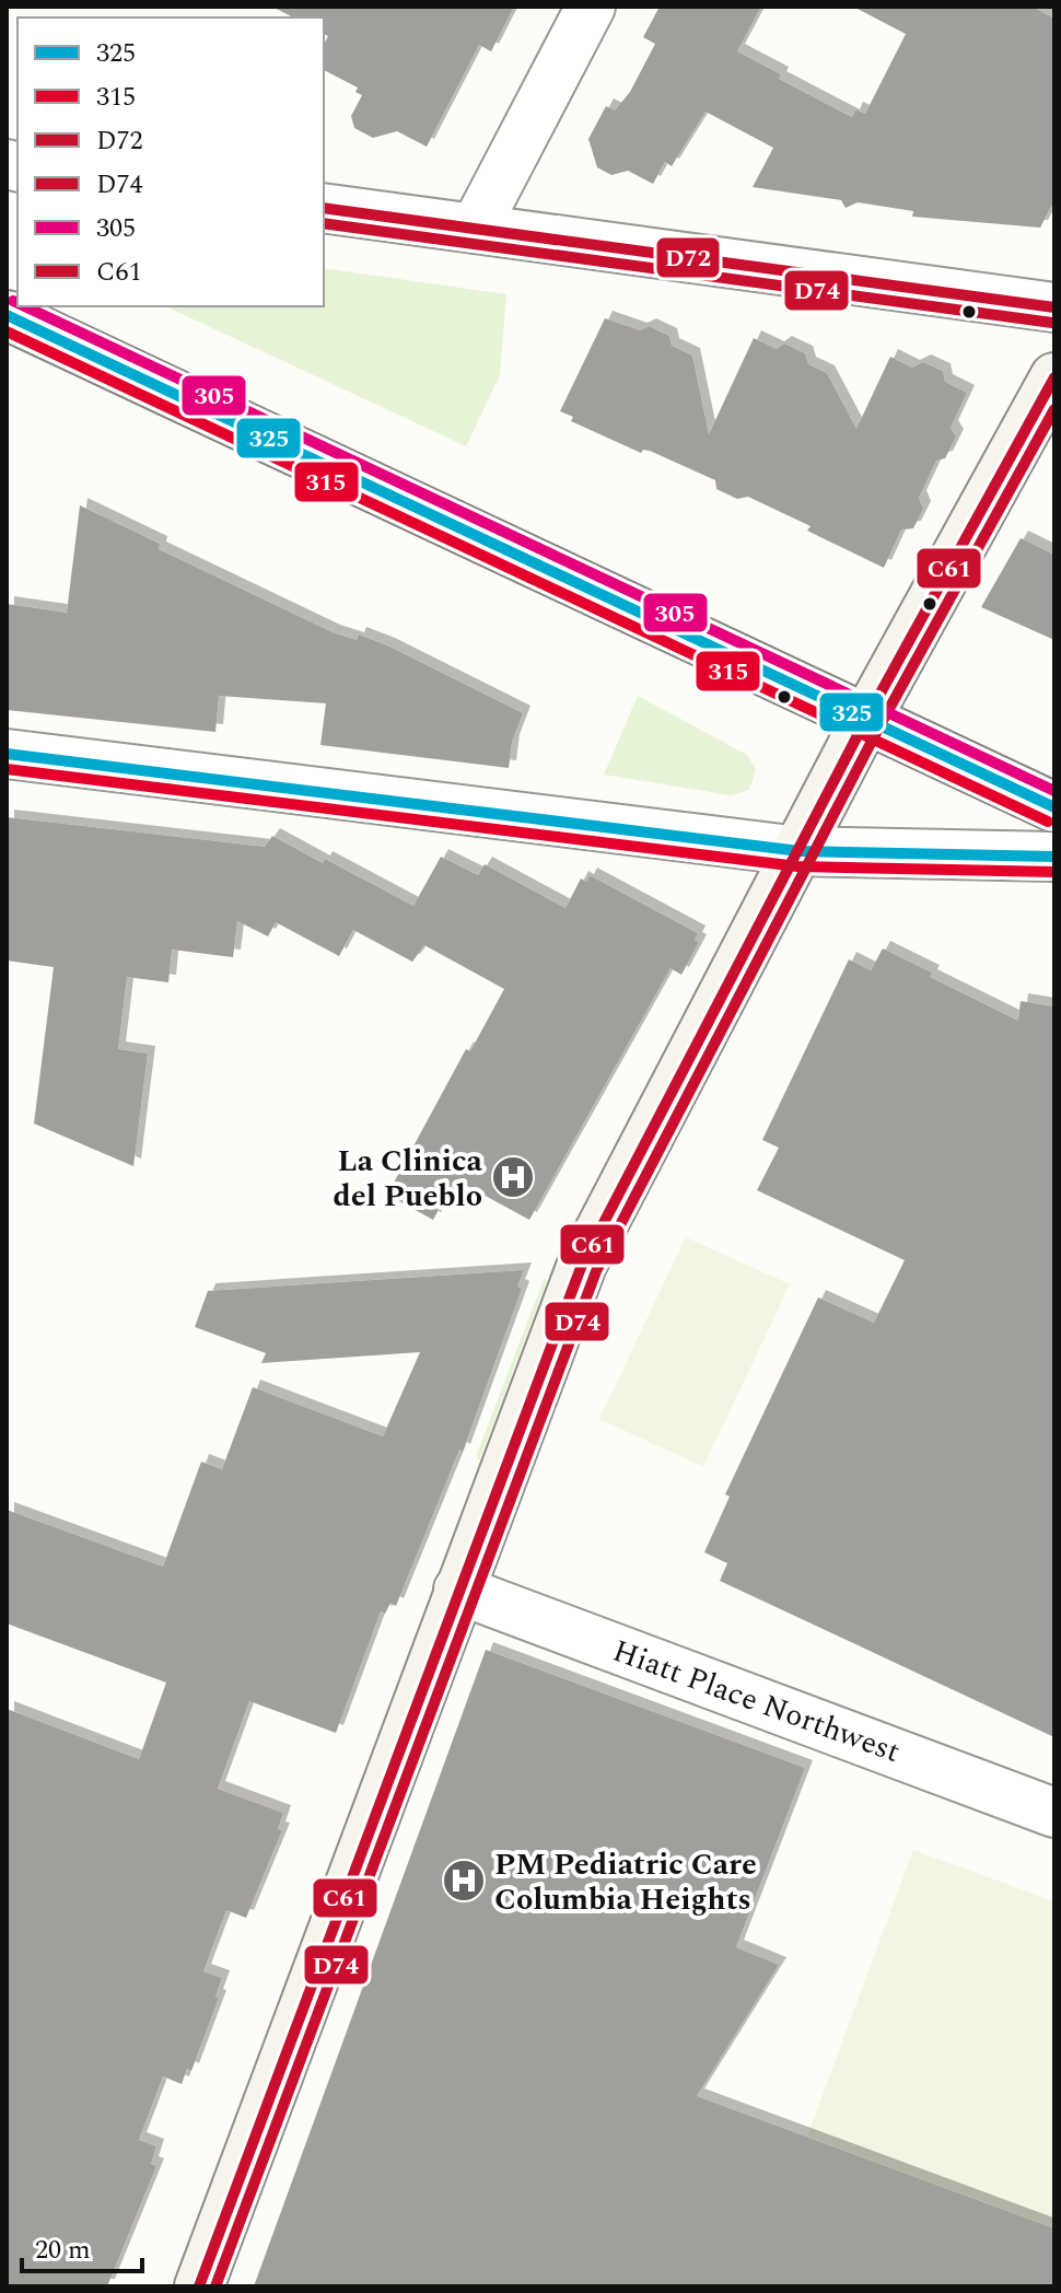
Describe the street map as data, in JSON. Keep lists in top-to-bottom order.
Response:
{
  "streets": {
    "street": ["Hiatt Place Northwest"]
  },
  "places": {
    "hospital": ["La Clinica del Pueblo", "PM Pediatric Care Columbia Heights"]
  },
  "lines": [
    "transit line D72",
    "transit line D74",
    "transit line 305",
    "transit line 325",
    "transit line 315",
    "transit line C61"
  ],
  "legend": [
    "325",
    "315",
    "D72",
    "D74",
    "305",
    "C61"
  ],
  "scale_bar": "20 m"
}
